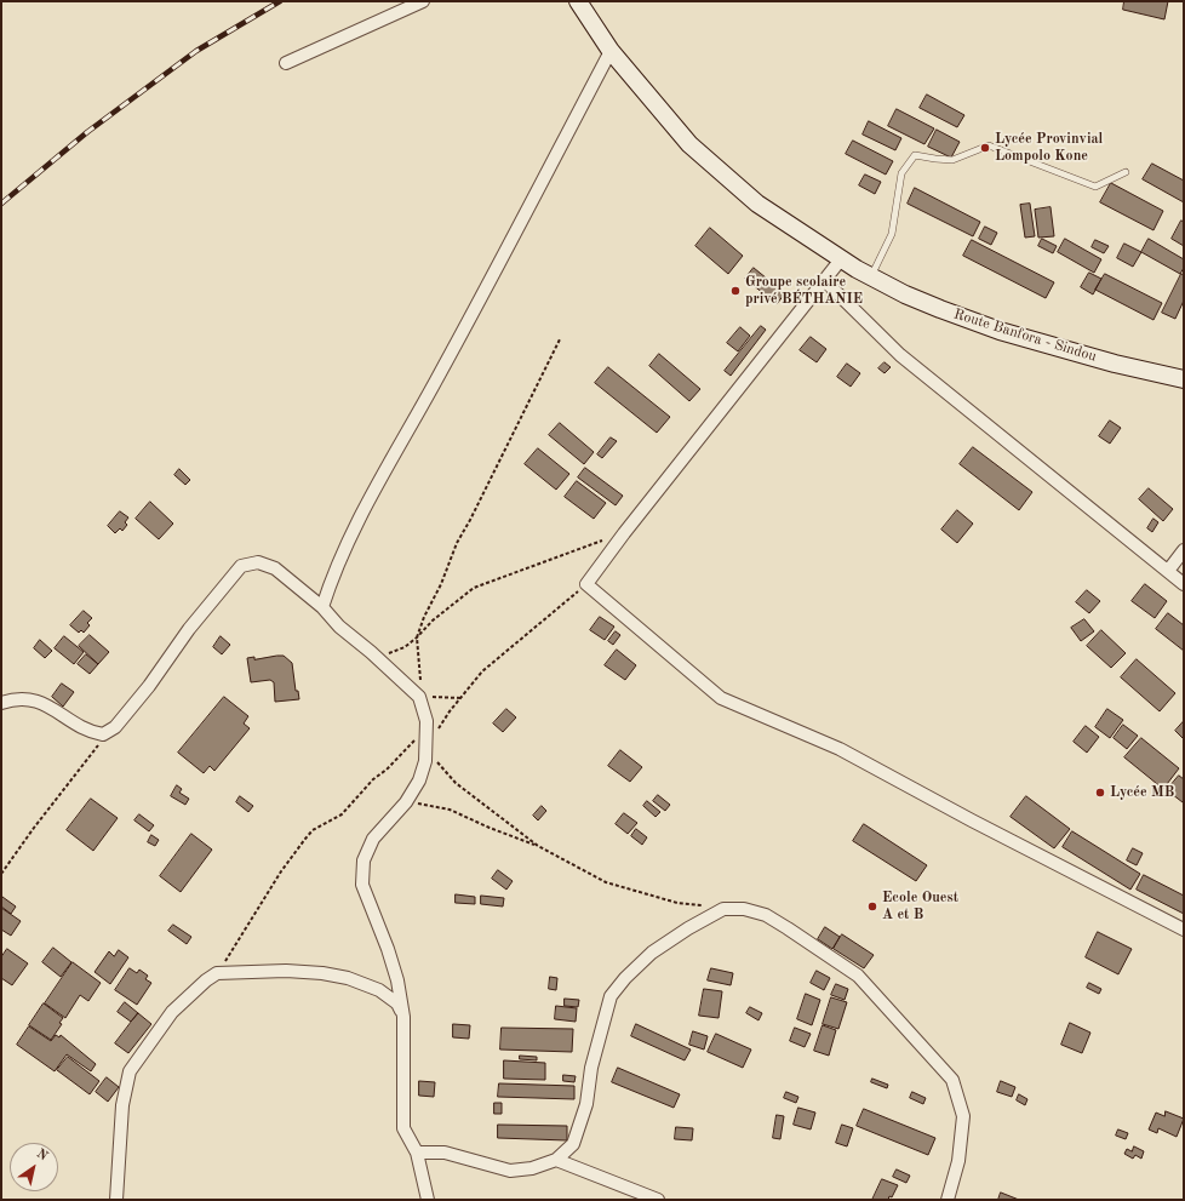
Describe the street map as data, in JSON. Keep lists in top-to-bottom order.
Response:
{
  "streets": {
    "main road": ["Route Banfora - Sindou"]
  },
  "places": [
    "Lycée Provinvial Lompolo Kone",
    "Groupe scolaire privé BÉTHANIE",
    "Lycée MB",
    "Ecole Ouest A et B"
  ],
  "north": "top right"
}
